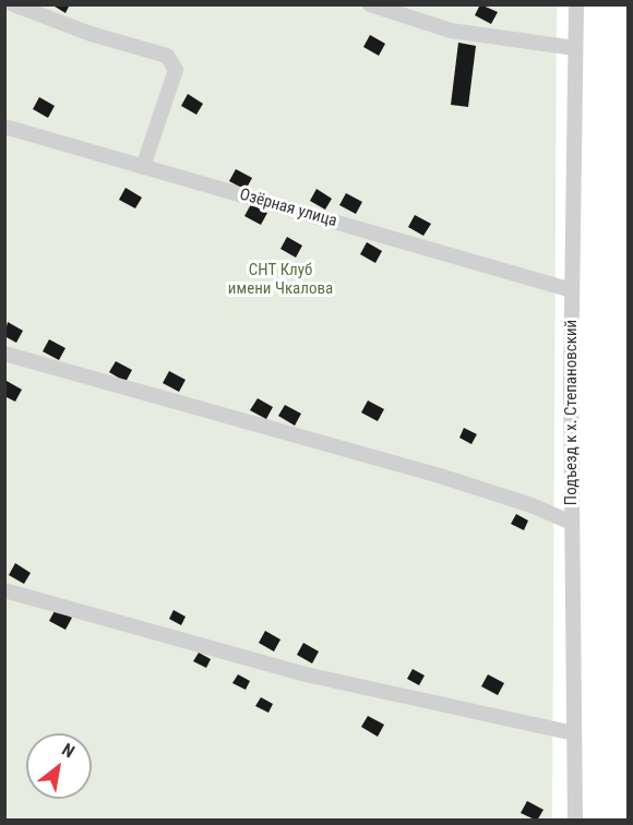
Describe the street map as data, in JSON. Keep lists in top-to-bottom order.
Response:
{
  "streets": {
    "street": ["Озёрная улица", "Подъезд к х. Степановский"]
  },
  "crossings": [
    ["Озёрная улица", "Подъезд к х. Степановский"]
  ],
  "parks": ["СНТ Клуб имени Чкалова"],
  "north": "top right"
}
